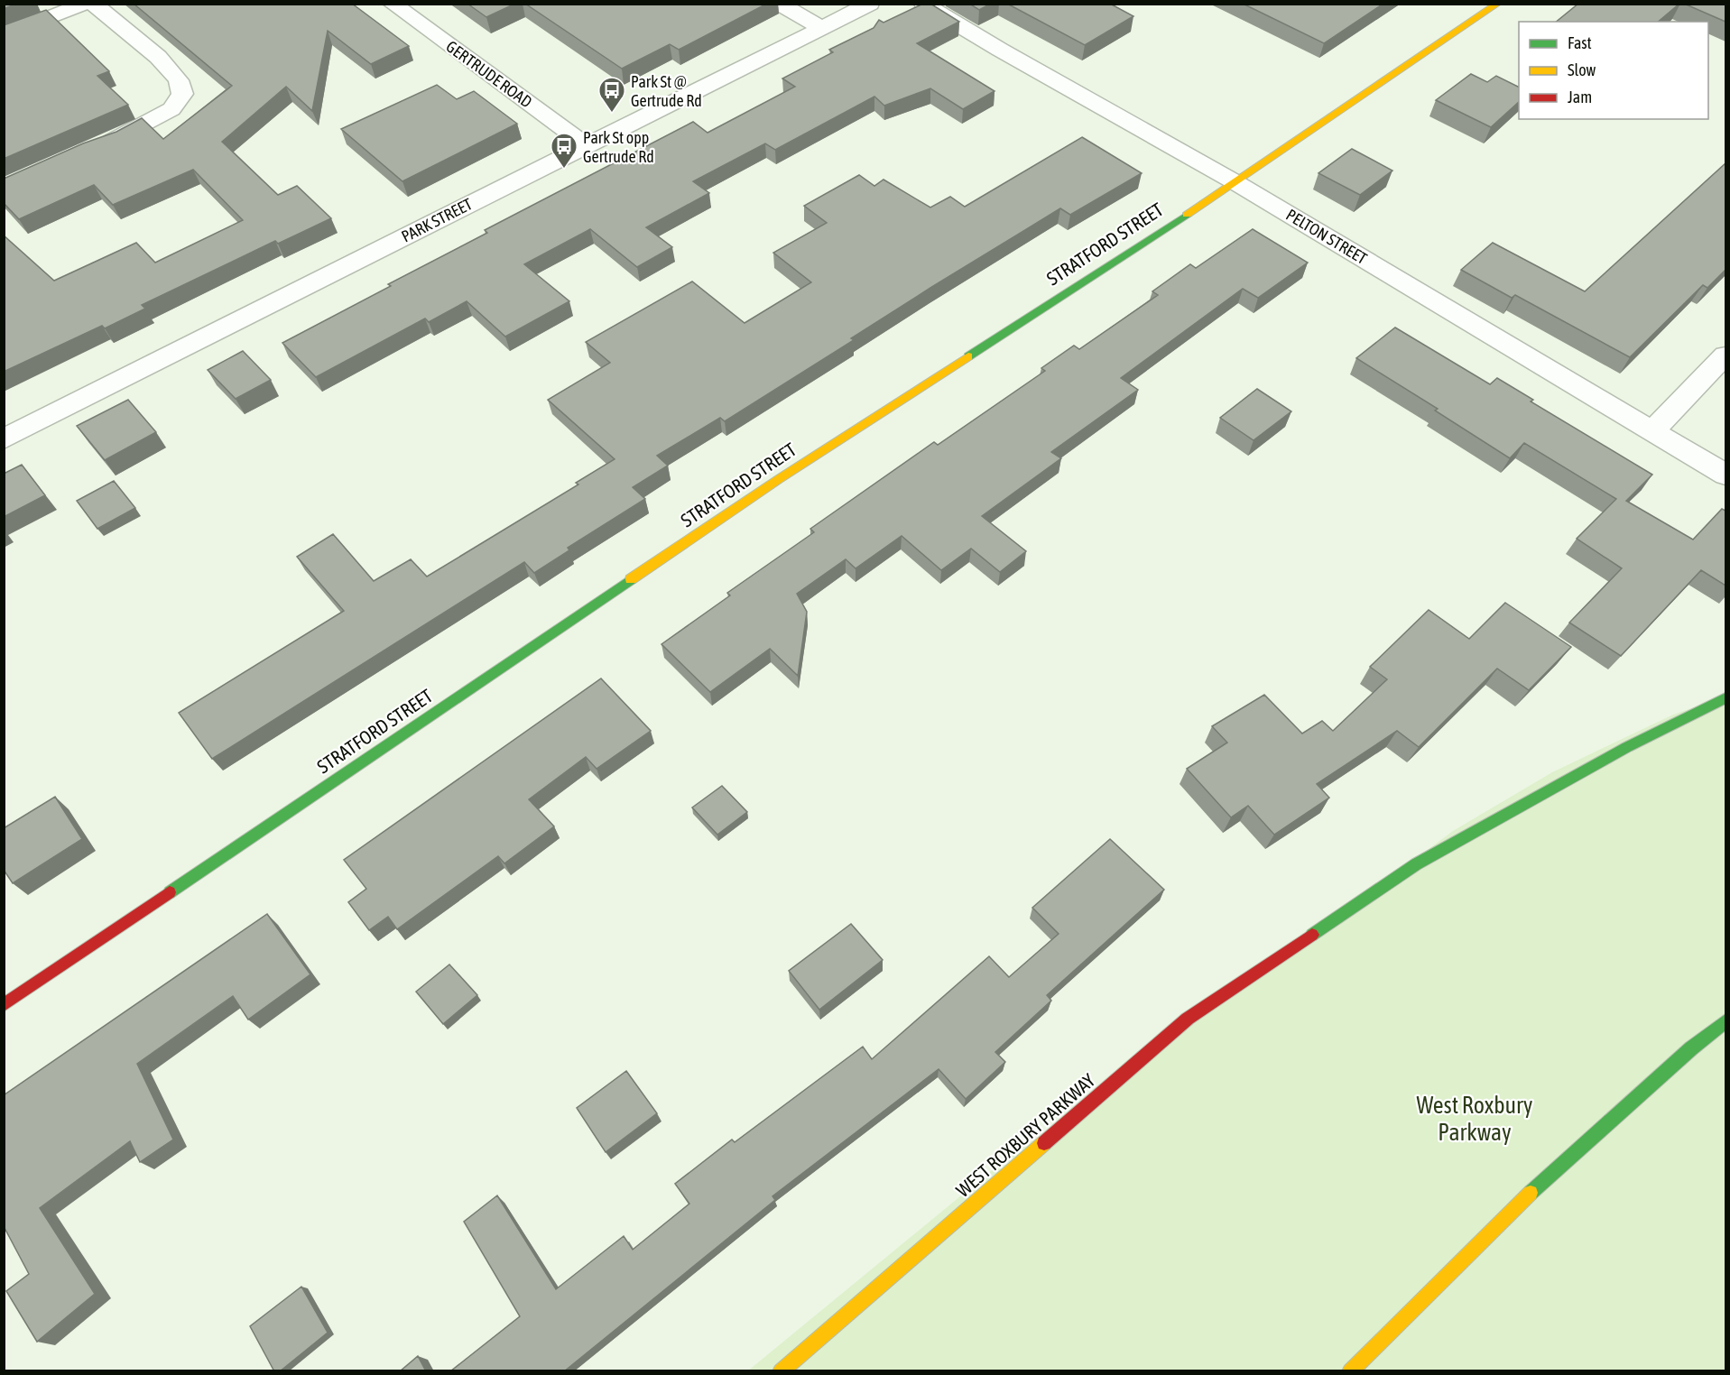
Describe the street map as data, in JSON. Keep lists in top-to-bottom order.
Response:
{
  "streets": {
    "street": [
      "GERTRUDE ROAD",
      "PARK STREET",
      "PELTON STREET",
      "STRATFORD STREET",
      "WEST ROXBURY PARKWAY"
    ]
  },
  "crossings": [
    ["GERTRUDE ROAD", "PARK STREET"],
    ["PELTON STREET", "STRATFORD STREET"]
  ],
  "parks": ["West Roxbury Parkway"],
  "places": {
    "bus stop": ["Park St @ Gertrude Rd", "Park St opp Gertrude Rd"]
  },
  "legend": ["Fast", "Slow", "Jam"]
}
